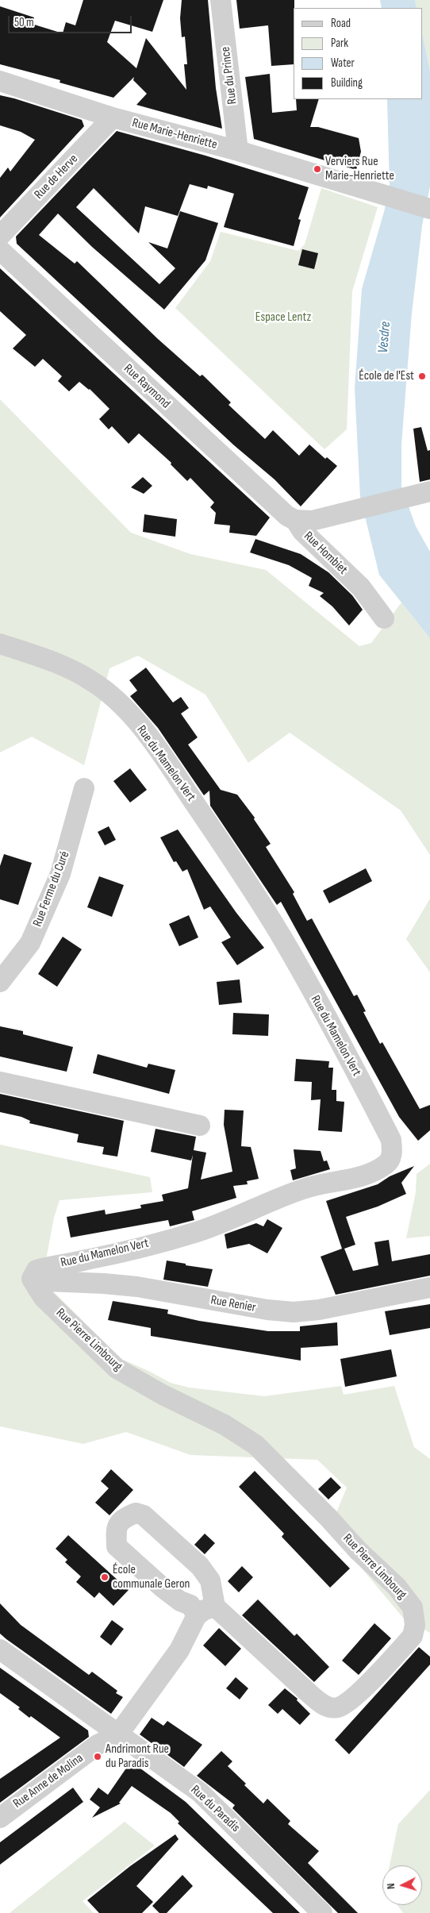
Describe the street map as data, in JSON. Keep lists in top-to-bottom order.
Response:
{
  "streets": {
    "street": [
      "Rue du Prince",
      "Rue Marie-Henriette",
      "Rue de Herve",
      "Rue Raymond",
      "Rue Hombiet",
      "Rue du Mamelon Vert",
      "Rue Ferme du Curé",
      "Rue Renier",
      "Rue Pierre Limbourg",
      "Rue Anne de Molina",
      "Rue du Paradis"
    ]
  },
  "crossings": [
    ["Rue du Prince", "Rue Marie-Henriette"],
    ["Rue Marie-Henriette", "Rue de Herve"],
    ["Rue Raymond", "Rue Hombiet"],
    ["Rue du Mamelon Vert", "Rue Renier"],
    ["Rue du Mamelon Vert", "Rue Pierre Limbourg"],
    ["Rue Renier", "Rue Pierre Limbourg"],
    ["Rue Anne de Molina", "Rue du Paradis"]
  ],
  "water": ["Vesdre"],
  "parks": ["Espace Lentz"],
  "places": [
    "Verviers Rue Marie-Henriette",
    "École de l'Est",
    "École communale Geron",
    "Andrimont Rue du Paradis"
  ],
  "legend": [
    "Road",
    "Park",
    "Water",
    "Building"
  ],
  "scale_bar": "50 m",
  "north": "left"
}
